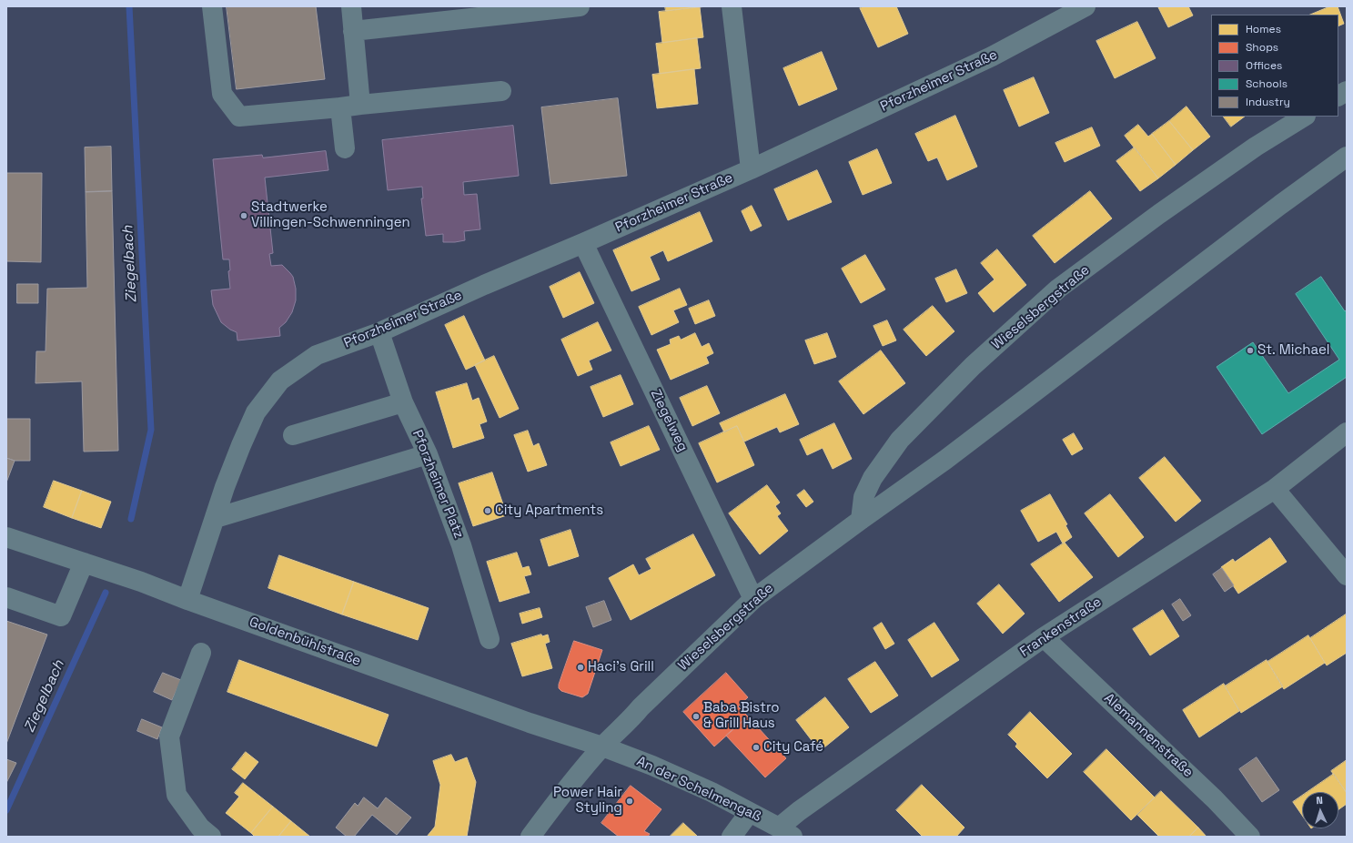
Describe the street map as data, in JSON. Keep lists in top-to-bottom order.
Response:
{
  "streets": {
    "street": [
      "Pforzheimer Straße",
      "Wieselsbergstraße",
      "Ziegelweg",
      "Pforzheimer Platz",
      "Frankenstraße",
      "Goldenbühlstraße",
      "Alemannenstraße",
      "An der Schelmengaß"
    ]
  },
  "crossings": [
    ["Pforzheimer Straße", "Ziegelweg"],
    ["Pforzheimer Straße", "Pforzheimer Platz"],
    ["Pforzheimer Straße", "Goldenbühlstraße"],
    ["Wieselsbergstraße", "Ziegelweg"],
    ["Wieselsbergstraße", "Goldenbühlstraße"],
    ["Wieselsbergstraße", "An der Schelmengaß"],
    ["Frankenstraße", "Alemannenstraße"],
    ["Frankenstraße", "An der Schelmengaß"],
    ["Goldenbühlstraße", "An der Schelmengaß"]
  ],
  "water": ["Ziegelbach"],
  "places": [
    "Stadtwerke Villingen-Schwenningen",
    "St. Michael",
    "City Apartments",
    "Haci's Grill",
    "Baba Bistro & Grill Haus",
    "City Café",
    "Power Hair Styling"
  ],
  "legend": [
    "Homes",
    "Shops",
    "Offices",
    "Schools",
    "Industry"
  ],
  "north": "top"
}
